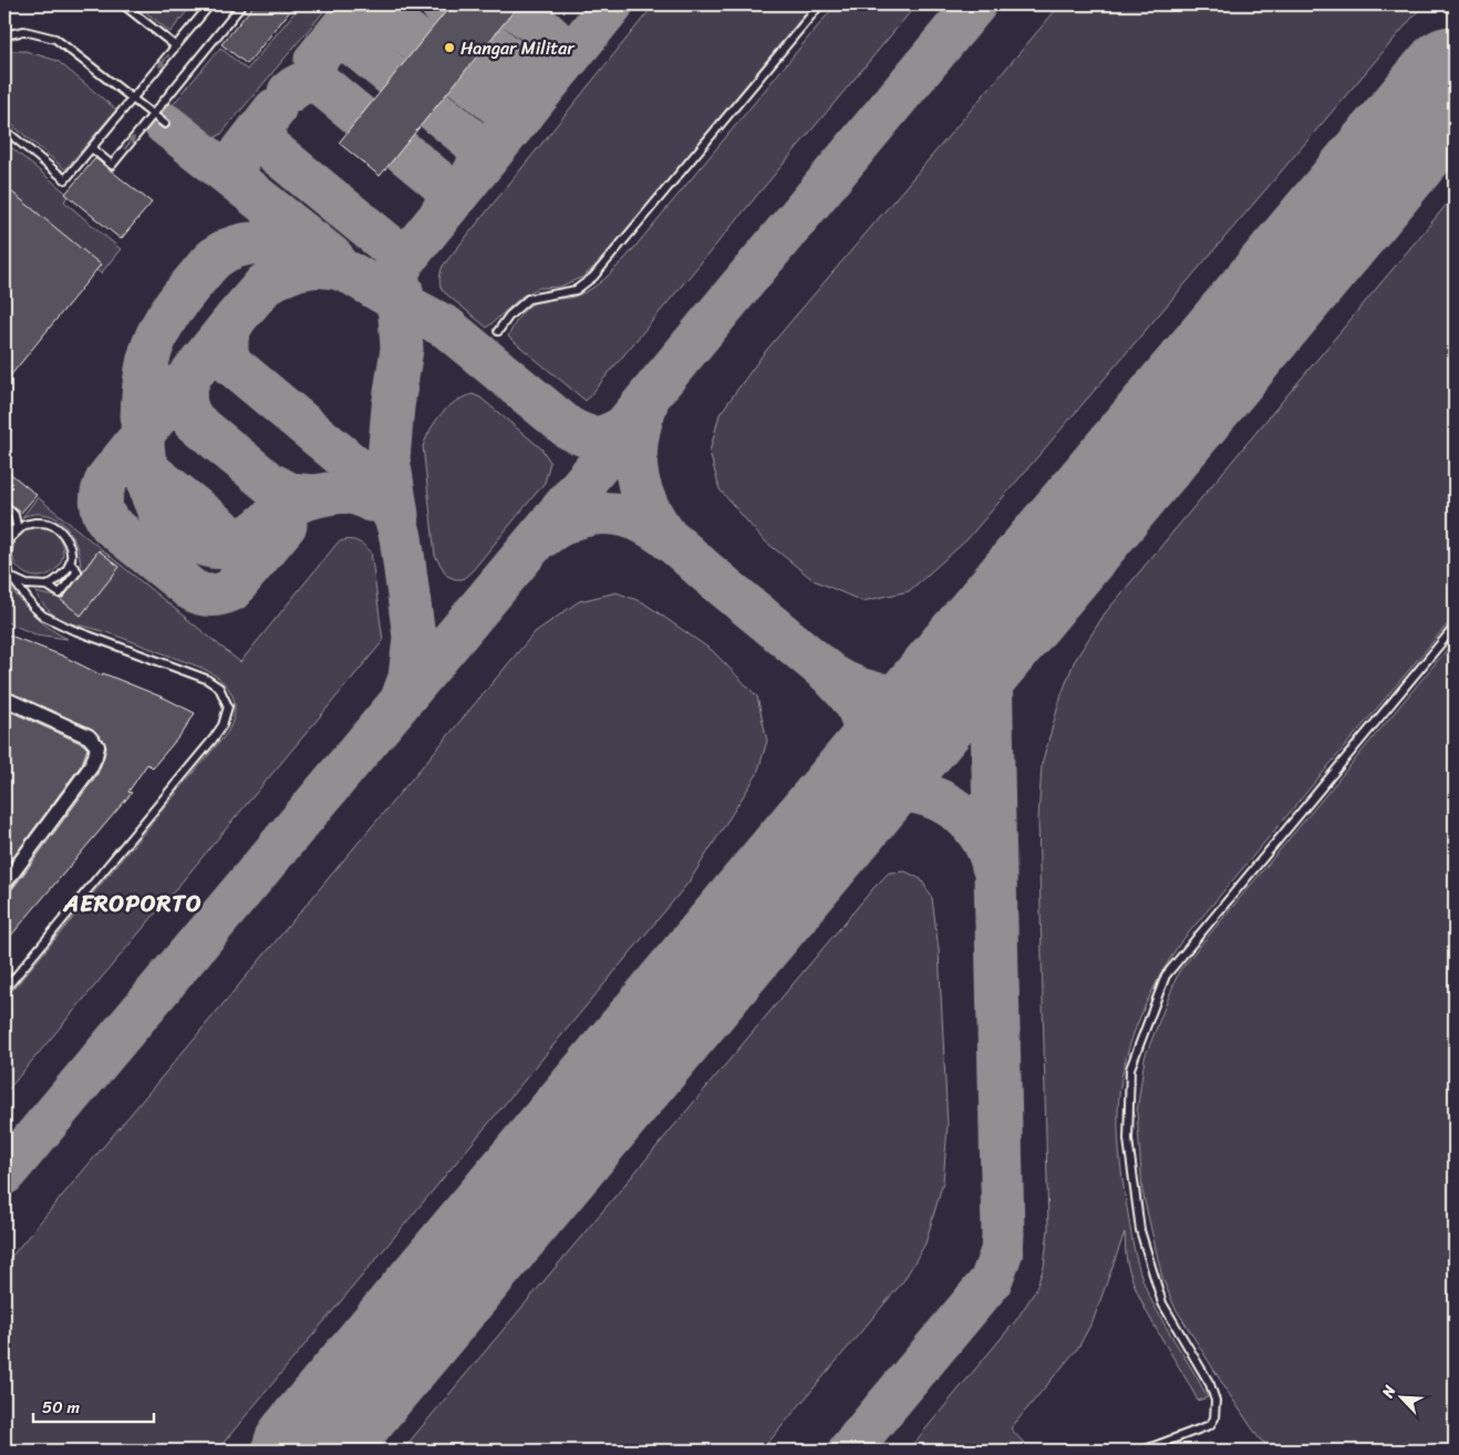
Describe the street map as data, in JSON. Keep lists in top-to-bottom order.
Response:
{
  "districts": ["AEROPORTO"],
  "places": ["Hangar Militar"],
  "scale_bar": "50 m",
  "north": "top left"
}
